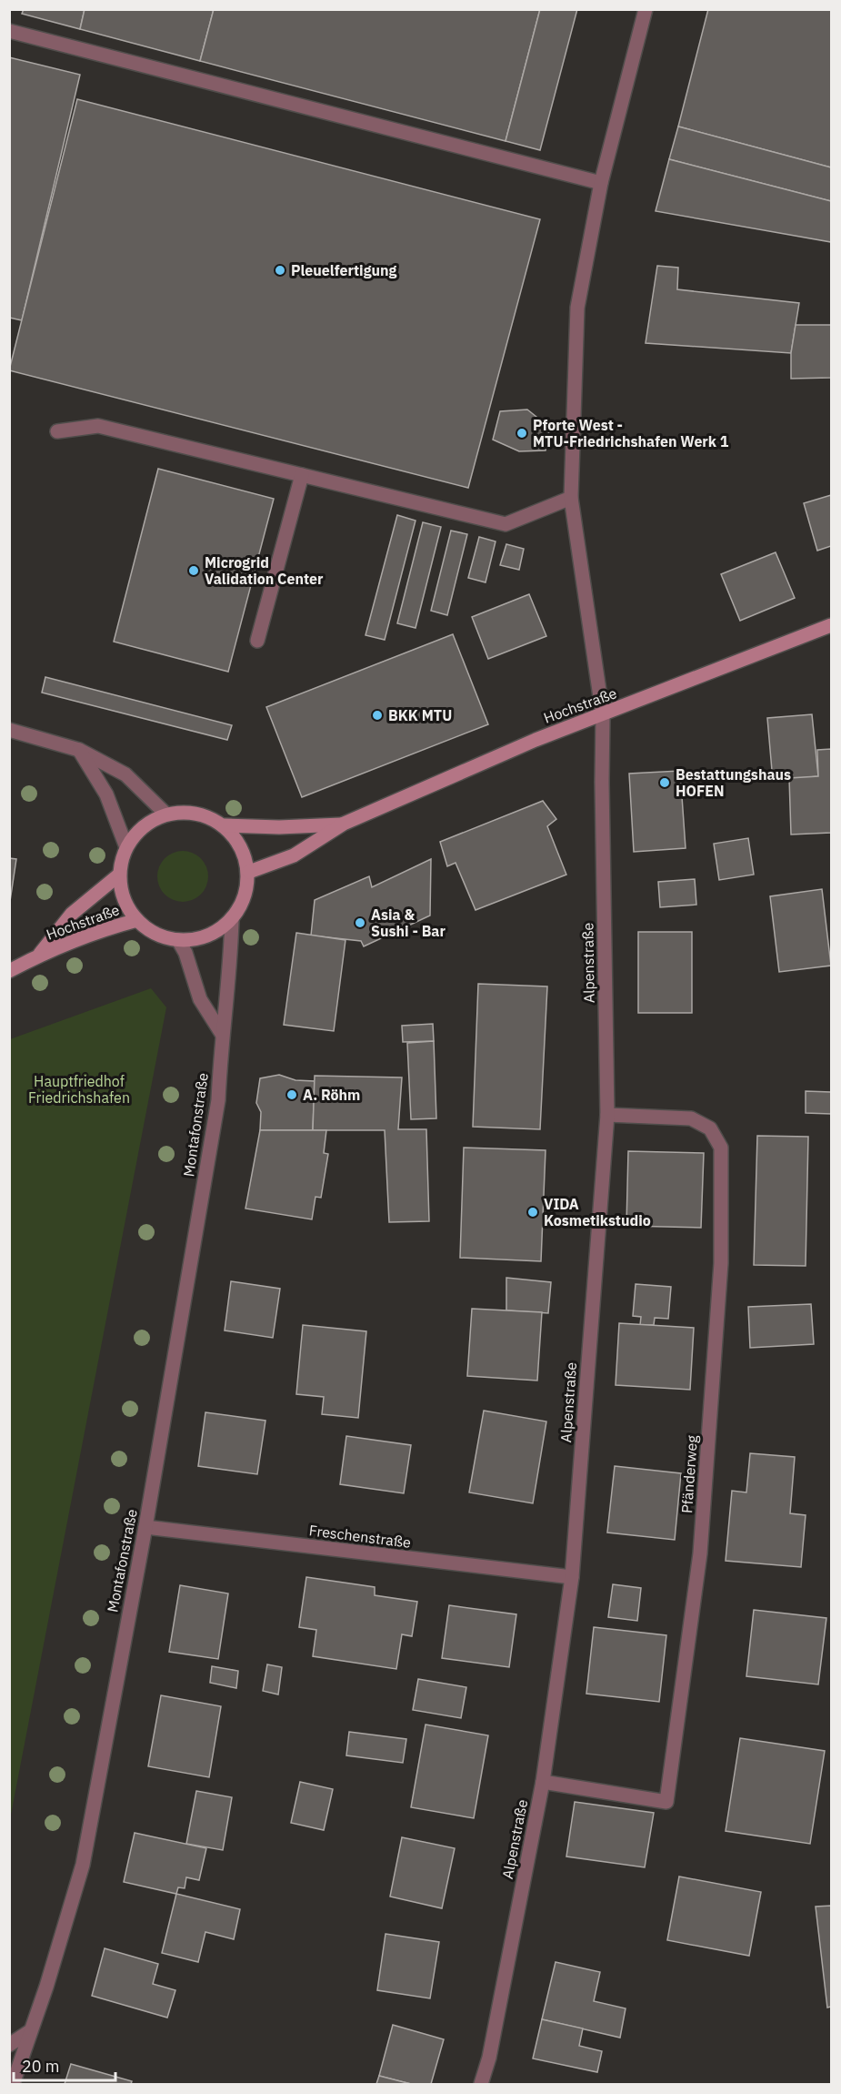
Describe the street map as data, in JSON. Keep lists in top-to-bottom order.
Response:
{
  "streets": {
    "main road": ["Hochstraße"],
    "street": [
      "Alpenstraße",
      "Montafonstraße",
      "Pfänderweg",
      "Freschenstraße"
    ]
  },
  "crossings": [
    ["Hochstraße", "Alpenstraße"],
    ["Hochstraße", "Montafonstraße"],
    ["Alpenstraße", "Pfänderweg"],
    ["Alpenstraße", "Freschenstraße"],
    ["Montafonstraße", "Freschenstraße"]
  ],
  "parks": ["Hauptfriedhof Friedrichshafen"],
  "places": [
    "Pleuelfertigung",
    "Pforte West - MTU-Friedrichshafen Werk 1",
    "Microgrid Validation Center",
    "BKK MTU",
    "Bestattungshaus HOFEN",
    "Asia & Sushi - Bar",
    "A. Röhm",
    "VIDA Kosmetikstudio"
  ],
  "scale_bar": "20 m"
}
